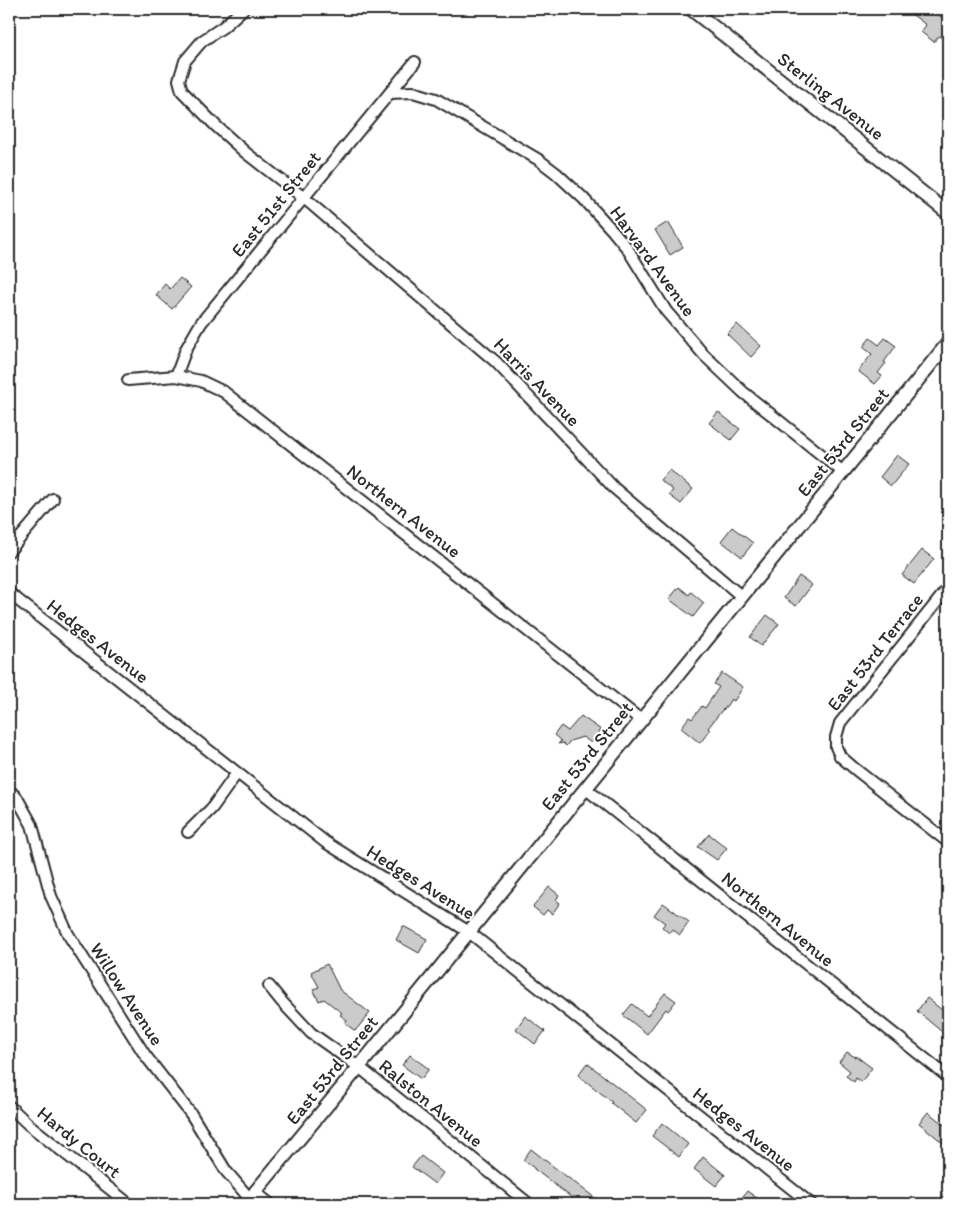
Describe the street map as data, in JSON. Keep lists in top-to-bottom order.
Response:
{
  "streets": {
    "street": [
      "Sterling Avenue",
      "East 51st Street",
      "Harvard Avenue",
      "Harris Avenue",
      "East 53rd Street",
      "Northern Avenue",
      "Hedges Avenue",
      "East 53rd Terrace",
      "Willow Avenue",
      "Ralston Avenue",
      "Hardy Court"
    ]
  },
  "crossings": [
    ["East 51st Street", "Harvard Avenue"],
    ["East 51st Street", "Harris Avenue"],
    ["East 51st Street", "Northern Avenue"],
    ["Harvard Avenue", "East 53rd Street"],
    ["Harris Avenue", "East 53rd Street"],
    ["East 53rd Street", "Northern Avenue"],
    ["East 53rd Street", "Hedges Avenue"],
    ["East 53rd Street", "Willow Avenue"],
    ["East 53rd Street", "Ralston Avenue"]
  ]
}
